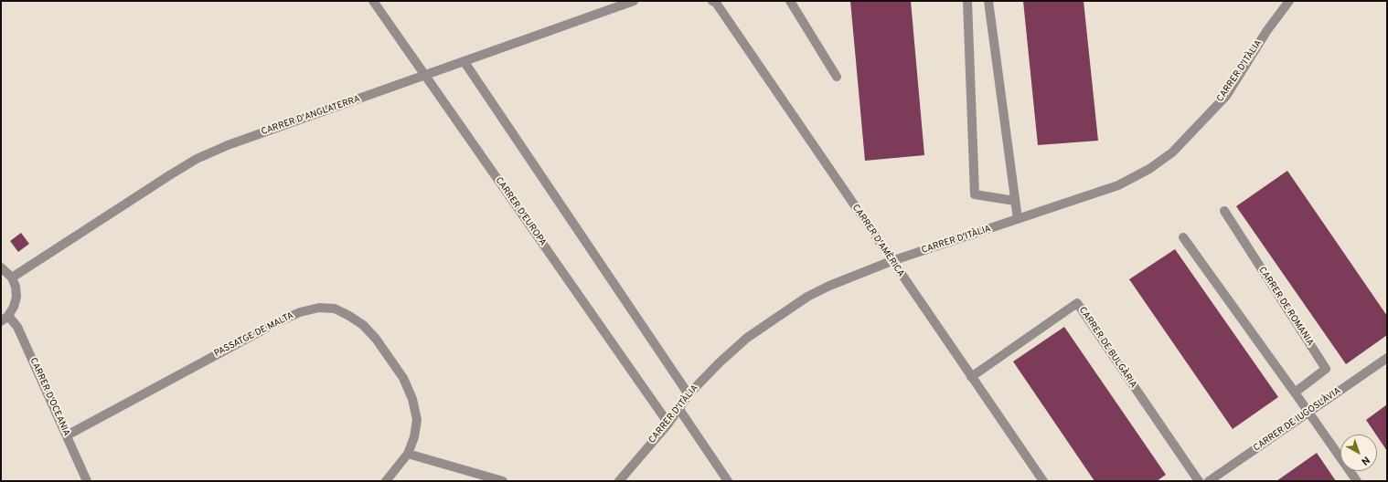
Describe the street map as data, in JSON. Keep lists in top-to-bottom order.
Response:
{
  "streets": {
    "street": [
      "CARRER D'ITÀLIA",
      "CARRER D'ANGLATERRA",
      "CARRER D'EUROPA",
      "CARRER D'AMÈRICA",
      "CARRER DE ROMANIA",
      "PASSATGE DE MALTA",
      "CARRER DE BULGÀRIA",
      "CARRER D'OCEANIA",
      "CARRER DE IUGOSLÀVIA"
    ]
  },
  "crossings": [
    ["CARRER D'ITÀLIA", "CARRER D'EUROPA"],
    ["CARRER D'ITÀLIA", "CARRER D'AMÈRICA"],
    ["CARRER D'ANGLATERRA", "CARRER D'EUROPA"],
    ["CARRER D'AMÈRICA", "CARRER DE BULGÀRIA"],
    ["PASSATGE DE MALTA", "CARRER D'OCEANIA"]
  ],
  "north": "bottom right"
}
